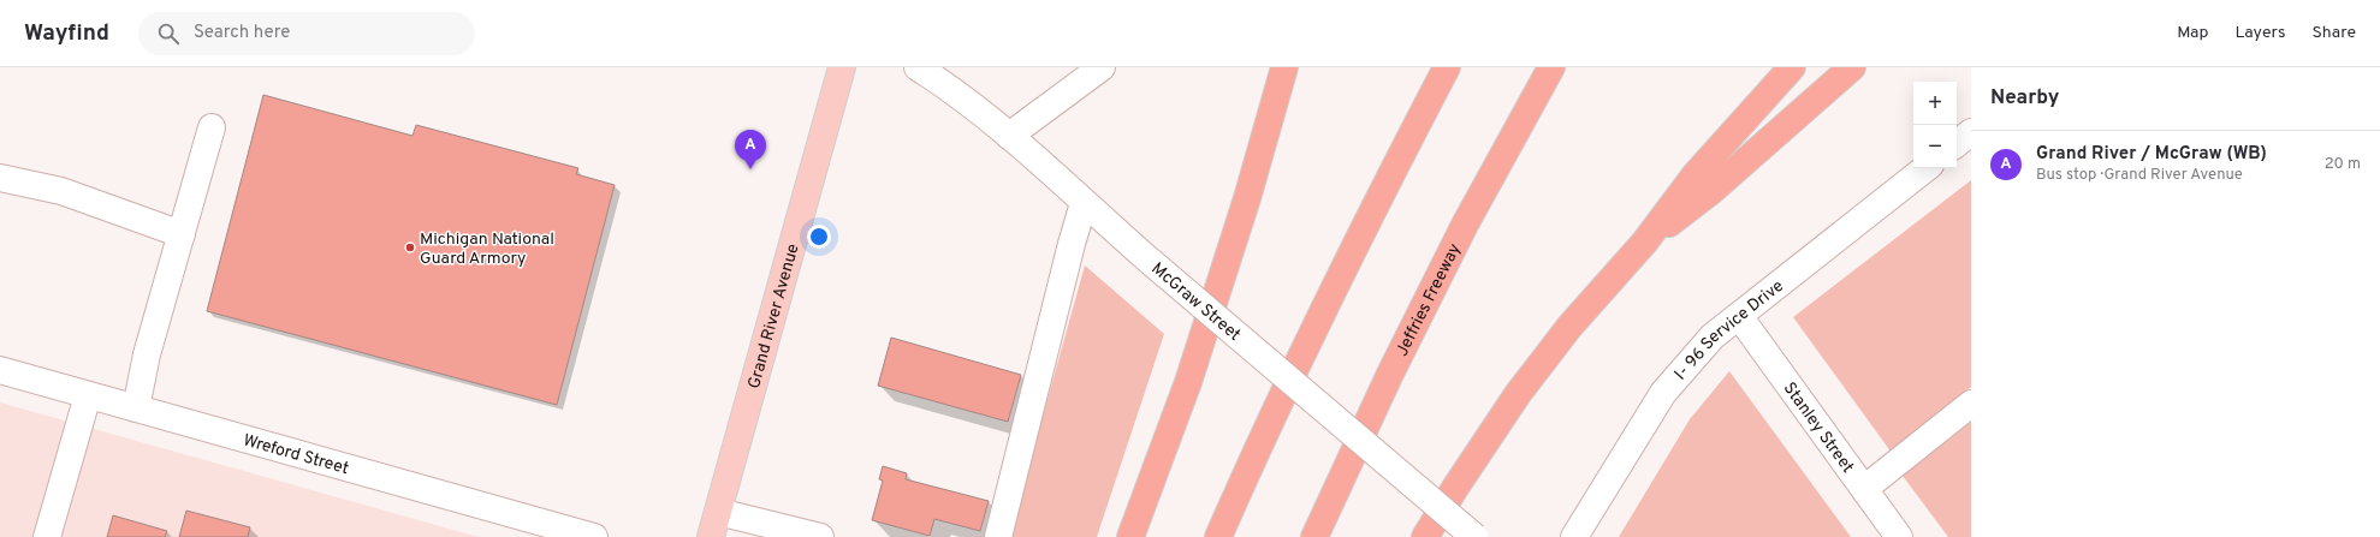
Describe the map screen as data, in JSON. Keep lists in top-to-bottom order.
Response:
{
  "streets": {
    "highway": ["Jeffries Freeway"],
    "main road": ["Grand River Avenue"],
    "street": [
      "McGraw Street",
      "I- 96 Service Drive",
      "Stanley Street",
      "Wreford Street"
    ]
  },
  "crossings": [
    ["I- 96 Service Drive", "Stanley Street"]
  ],
  "places": ["Michigan National Guard Armory"],
  "page": {
    "header": "Wayfind",
    "search": "Search here",
    "nav": ["Map", "Layers", "Share"],
    "heading": "Nearby",
    "map_buttons": ["+", "−"],
    "pins": "A",
    "list": [
      {
        "mark": "A",
        "name": "Grand River / McGraw (WB)",
        "note": "Bus stop · Grand River Avenue",
        "value": "20 m"
      }
    ]
  }
}
